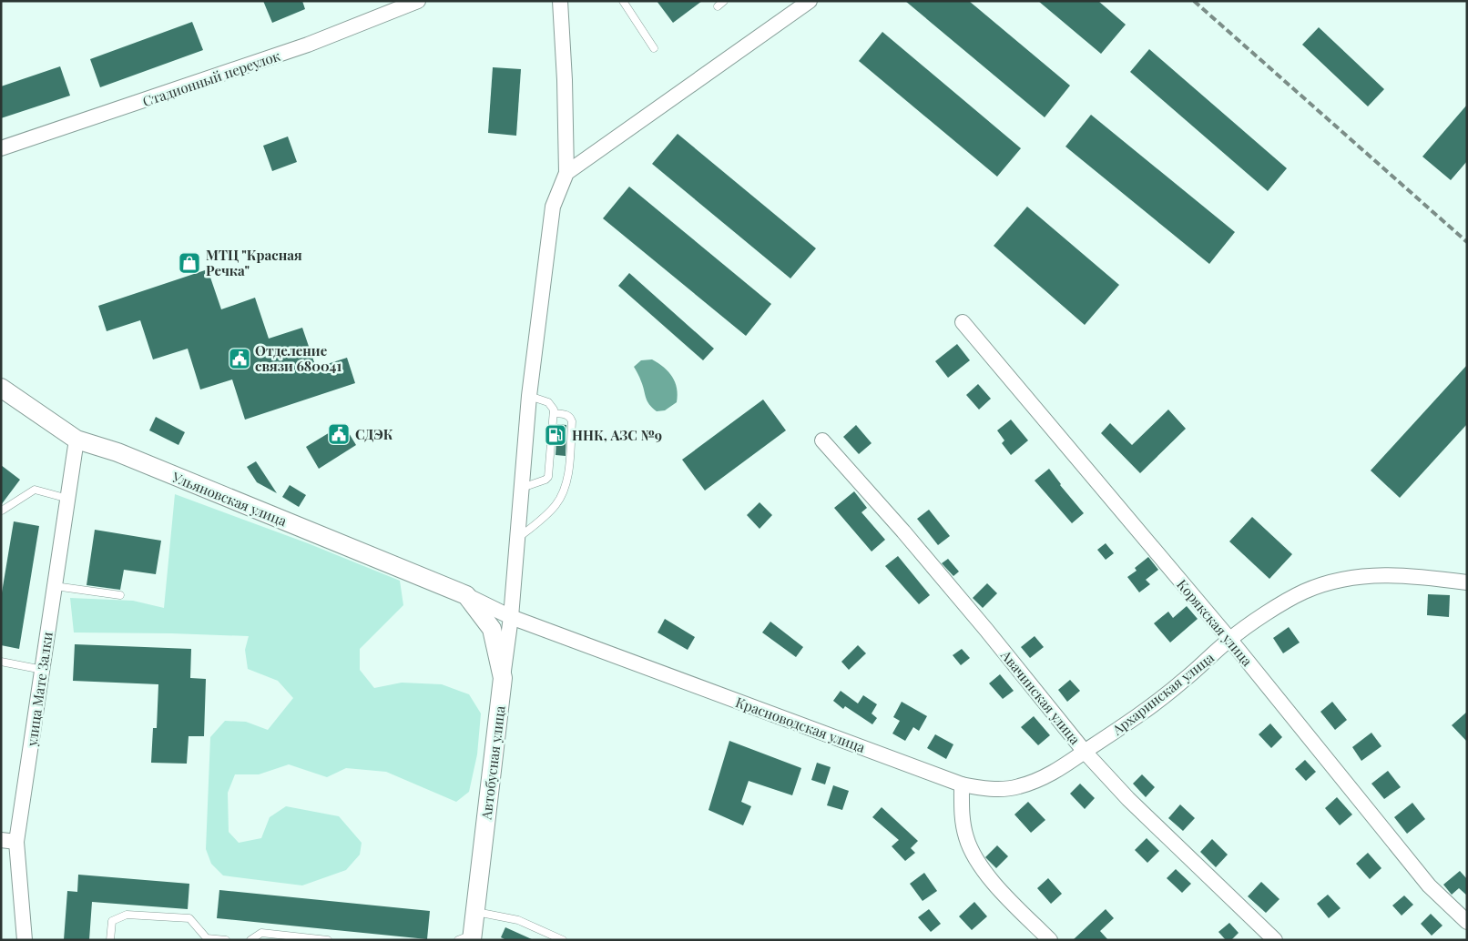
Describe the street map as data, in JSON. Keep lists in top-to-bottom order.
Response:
{
  "streets": {
    "street": [
      "Стадионный переулок",
      "Ульяновская улица",
      "Корякская улица",
      "улица Мате Залки",
      "Архаринская улица",
      "Авачинская улица",
      "Красноводская улица",
      "Автобусная улица"
    ]
  },
  "crossings": [
    ["Ульяновская улица", "улица Мате Залки"],
    ["Ульяновская улица", "Красноводская улица"],
    ["Ульяновская улица", "Автобусная улица"],
    ["Корякская улица", "Архаринская улица"],
    ["Архаринская улица", "Авачинская улица"],
    ["Архаринская улица", "Красноводская улица"],
    ["Красноводская улица", "Автобусная улица"]
  ],
  "places": {
    "shop": ["МТЦ \"Красная Речка\""],
    "public building": ["Отделение связи 680041", "СДЭК"],
    "fuel station": ["ННК, АЗС №9"]
  }
}
